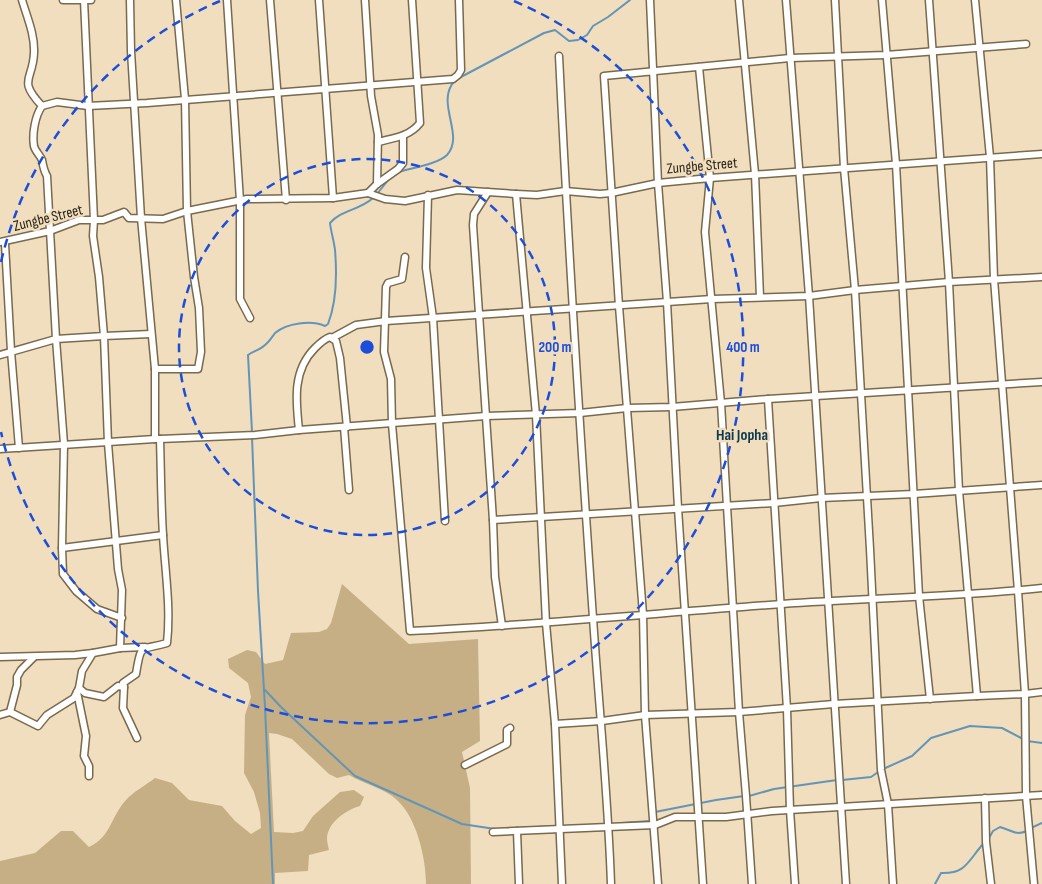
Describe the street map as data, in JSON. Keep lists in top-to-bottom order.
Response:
{
  "streets": {
    "street": ["Zungbe Street"]
  },
  "districts": ["Hai Jopha"],
  "rings": ["200 m", "400 m"]
}
